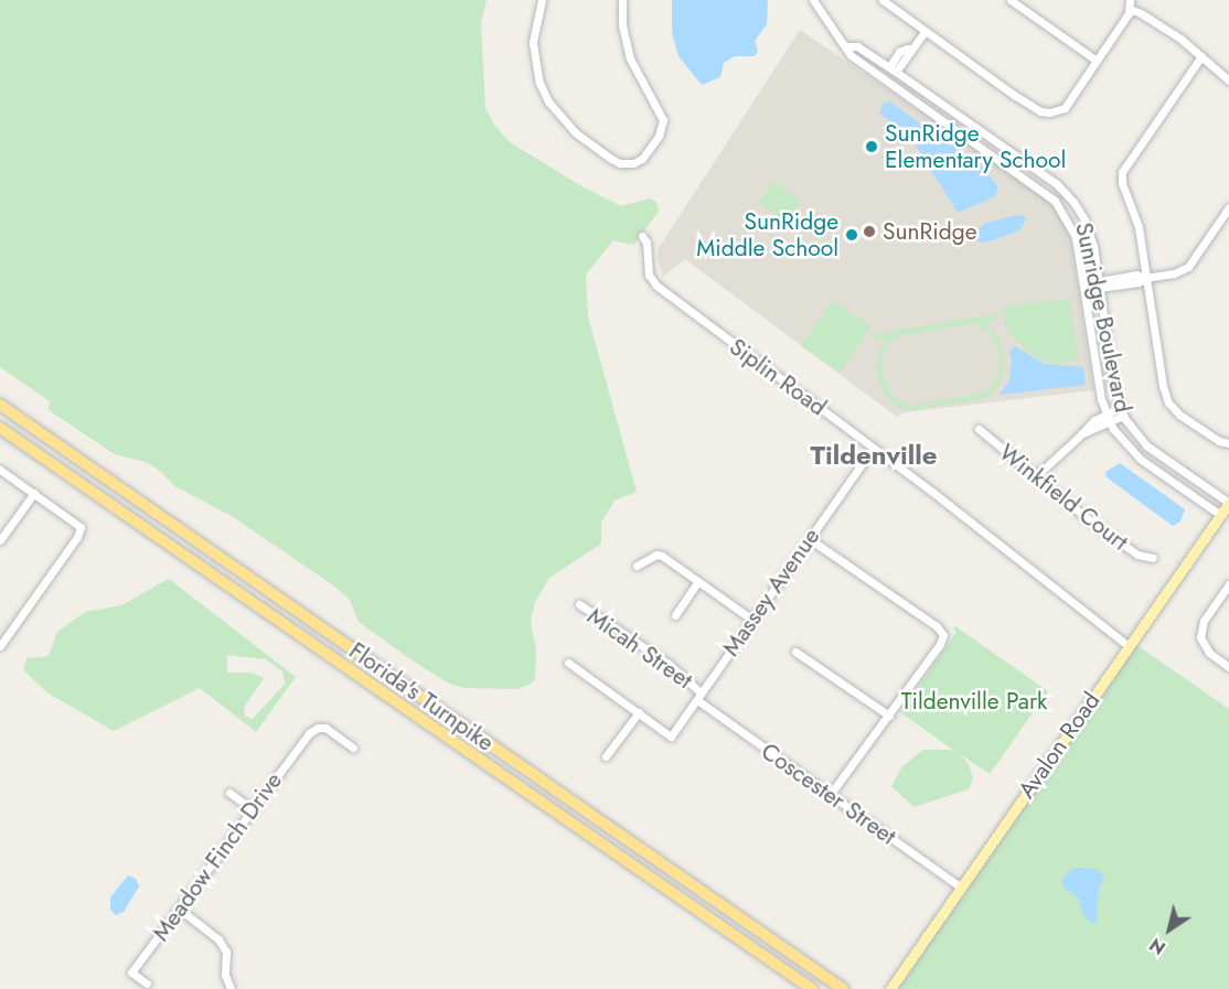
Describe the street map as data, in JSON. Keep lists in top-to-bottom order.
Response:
{
  "streets": {
    "highway": ["Florida's Turnpike"],
    "main road": ["Avalon Road"],
    "street": [
      "Sunridge Boulevard",
      "Siplin Road",
      "Winkfield Court",
      "Massey Avenue",
      "Micah Street",
      "Coscester Street",
      "Meadow Finch Drive"
    ]
  },
  "crossings": [
    ["Sunridge Boulevard", "Avalon Road"],
    ["Siplin Road", "Massey Avenue"],
    ["Siplin Road", "Avalon Road"],
    ["Massey Avenue", "Micah Street"],
    ["Massey Avenue", "Coscester Street"],
    ["Avalon Road", "Coscester Street"]
  ],
  "districts": ["Tildenville"],
  "parks": ["Tildenville Park"],
  "places": ["SunRidge Elementary School", "SunRidge", "SunRidge Middle School"],
  "north": "bottom left"
}
